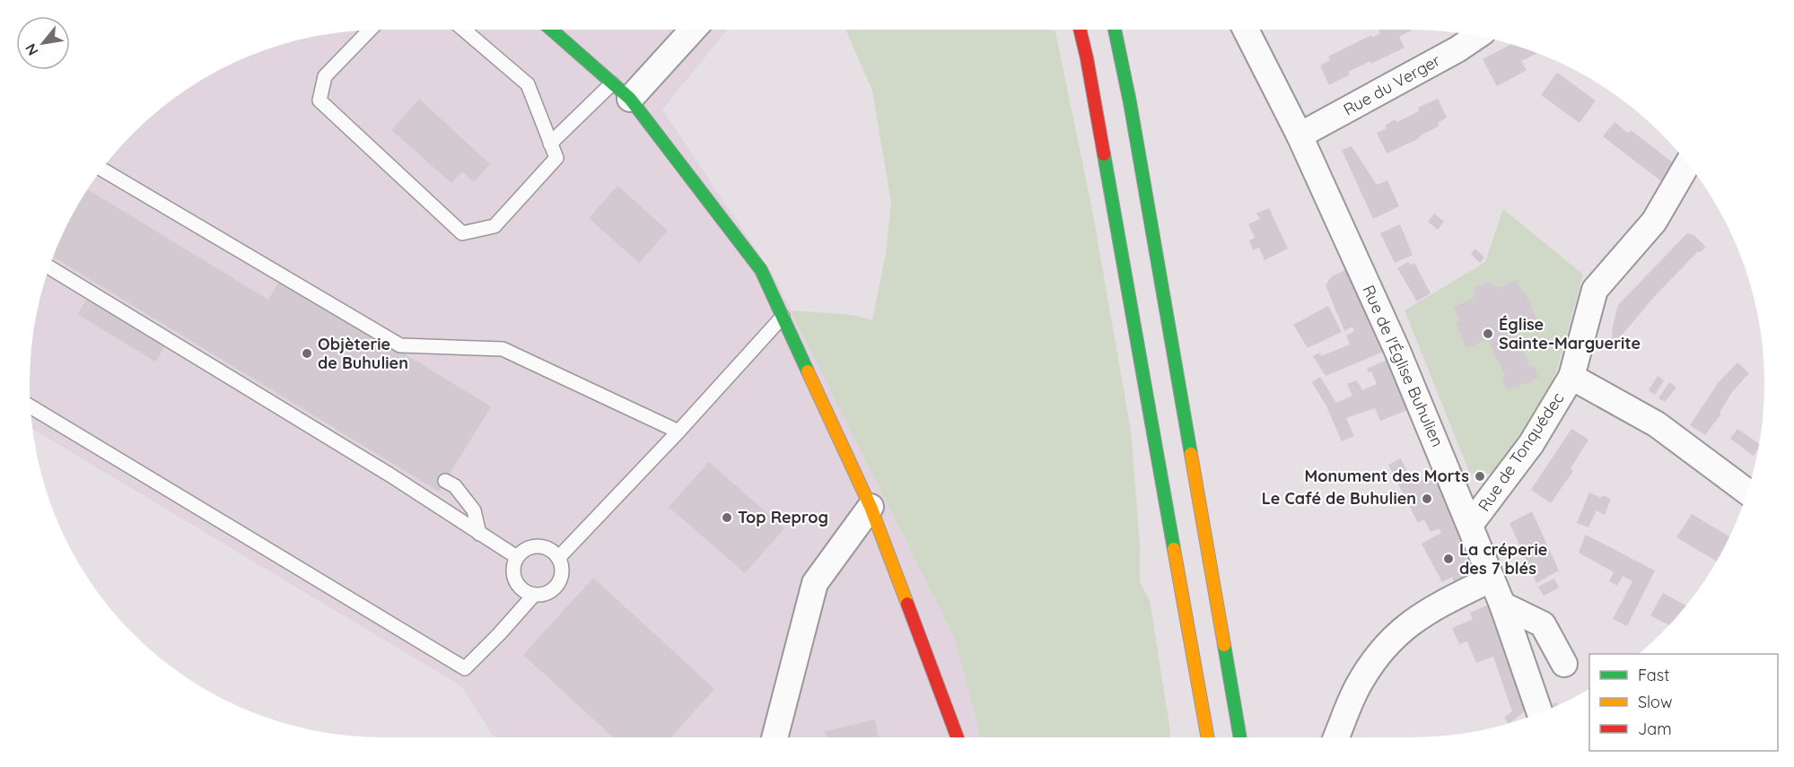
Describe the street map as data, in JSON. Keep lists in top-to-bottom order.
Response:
{
  "streets": {
    "street": ["Rue du Verger", "Rue de l'Église Buhulien", "Rue de Tonquédec"]
  },
  "crossings": [
    ["Rue du Verger", "Rue de l'Église Buhulien"],
    ["Rue de l'Église Buhulien", "Rue de Tonquédec"]
  ],
  "places": [
    "Église Sainte-Marguerite",
    "Objèterie de Buhulien",
    "Monument des Morts",
    "Le Café de Buhulien",
    "Top Reprog",
    "La créperie des 7 blés"
  ],
  "legend": ["Fast", "Slow", "Jam"],
  "north": "bottom left"
}
